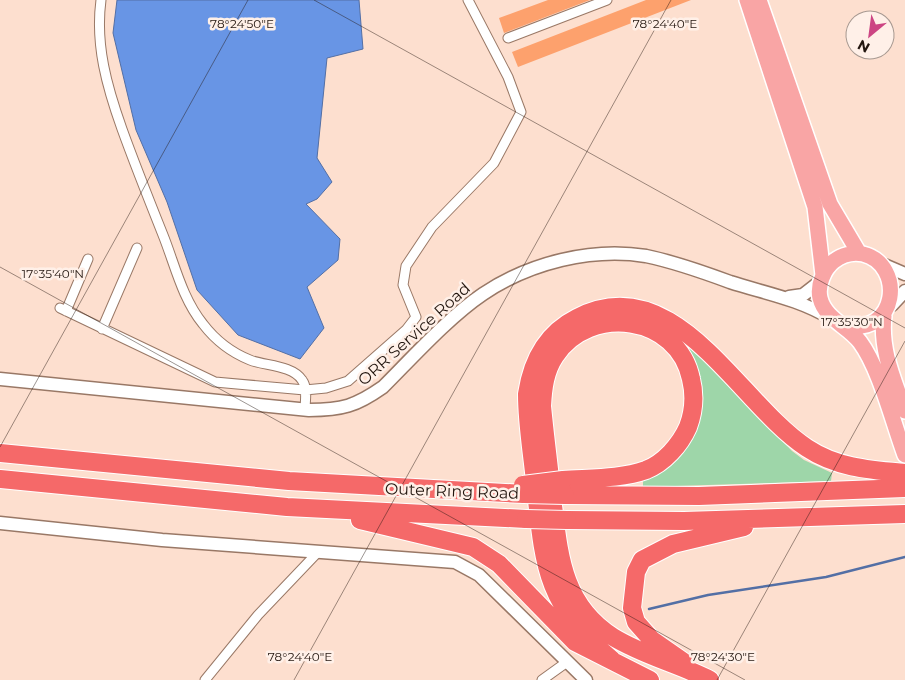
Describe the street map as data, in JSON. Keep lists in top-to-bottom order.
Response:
{
  "streets": {
    "highway": ["Outer Ring Road"],
    "main road": ["ORR Service Road"]
  },
  "north": "bottom left",
  "coordinates": [
    "78°24'50\"E",
    "78°24'40\"E",
    "17°35'40\"N",
    "17°35'30\"N",
    "78°24'30\"E"
  ]
}
